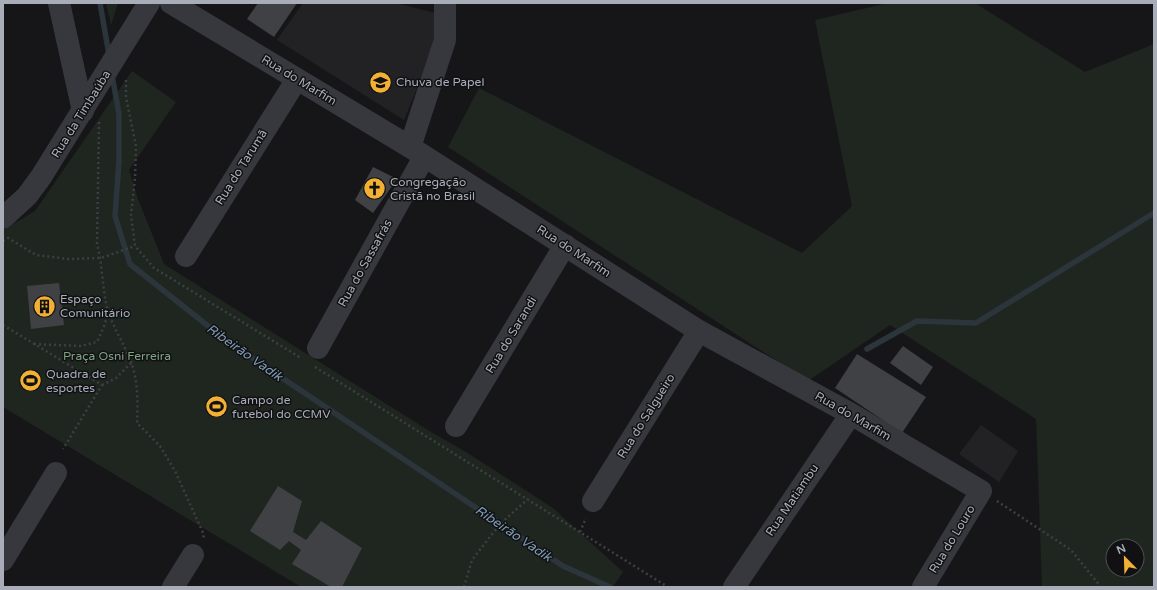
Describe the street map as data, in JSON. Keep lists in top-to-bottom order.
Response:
{
  "streets": {
    "street": [
      "Rua do Marfim",
      "Rua da Timbaúba",
      "Rua do Tarumã",
      "Rua do Sassafrás",
      "Rua do Sarandi",
      "Rua do Salgueiro",
      "Rua Matiambu",
      "Rua do Louro"
    ]
  },
  "crossings": [
    ["Rua do Marfim", "Rua do Tarumã"],
    ["Rua do Marfim", "Rua do Sassafrás"],
    ["Rua do Marfim", "Rua do Sarandi"],
    ["Rua do Marfim", "Rua do Salgueiro"],
    ["Rua do Marfim", "Rua Matiambu"],
    ["Rua do Marfim", "Rua do Louro"]
  ],
  "water": ["Ribeirão Vadik"],
  "parks": ["Praça Osni Ferreira"],
  "places": {
    "school or university": ["Chuva de Papel"],
    "church": ["Congregação Cristã no Brasil"],
    "building": ["Espaço Comunitário"],
    "sports": ["Quadra de esportes", "Campo de futebol do CCMV"]
  },
  "north": "top left"
}
